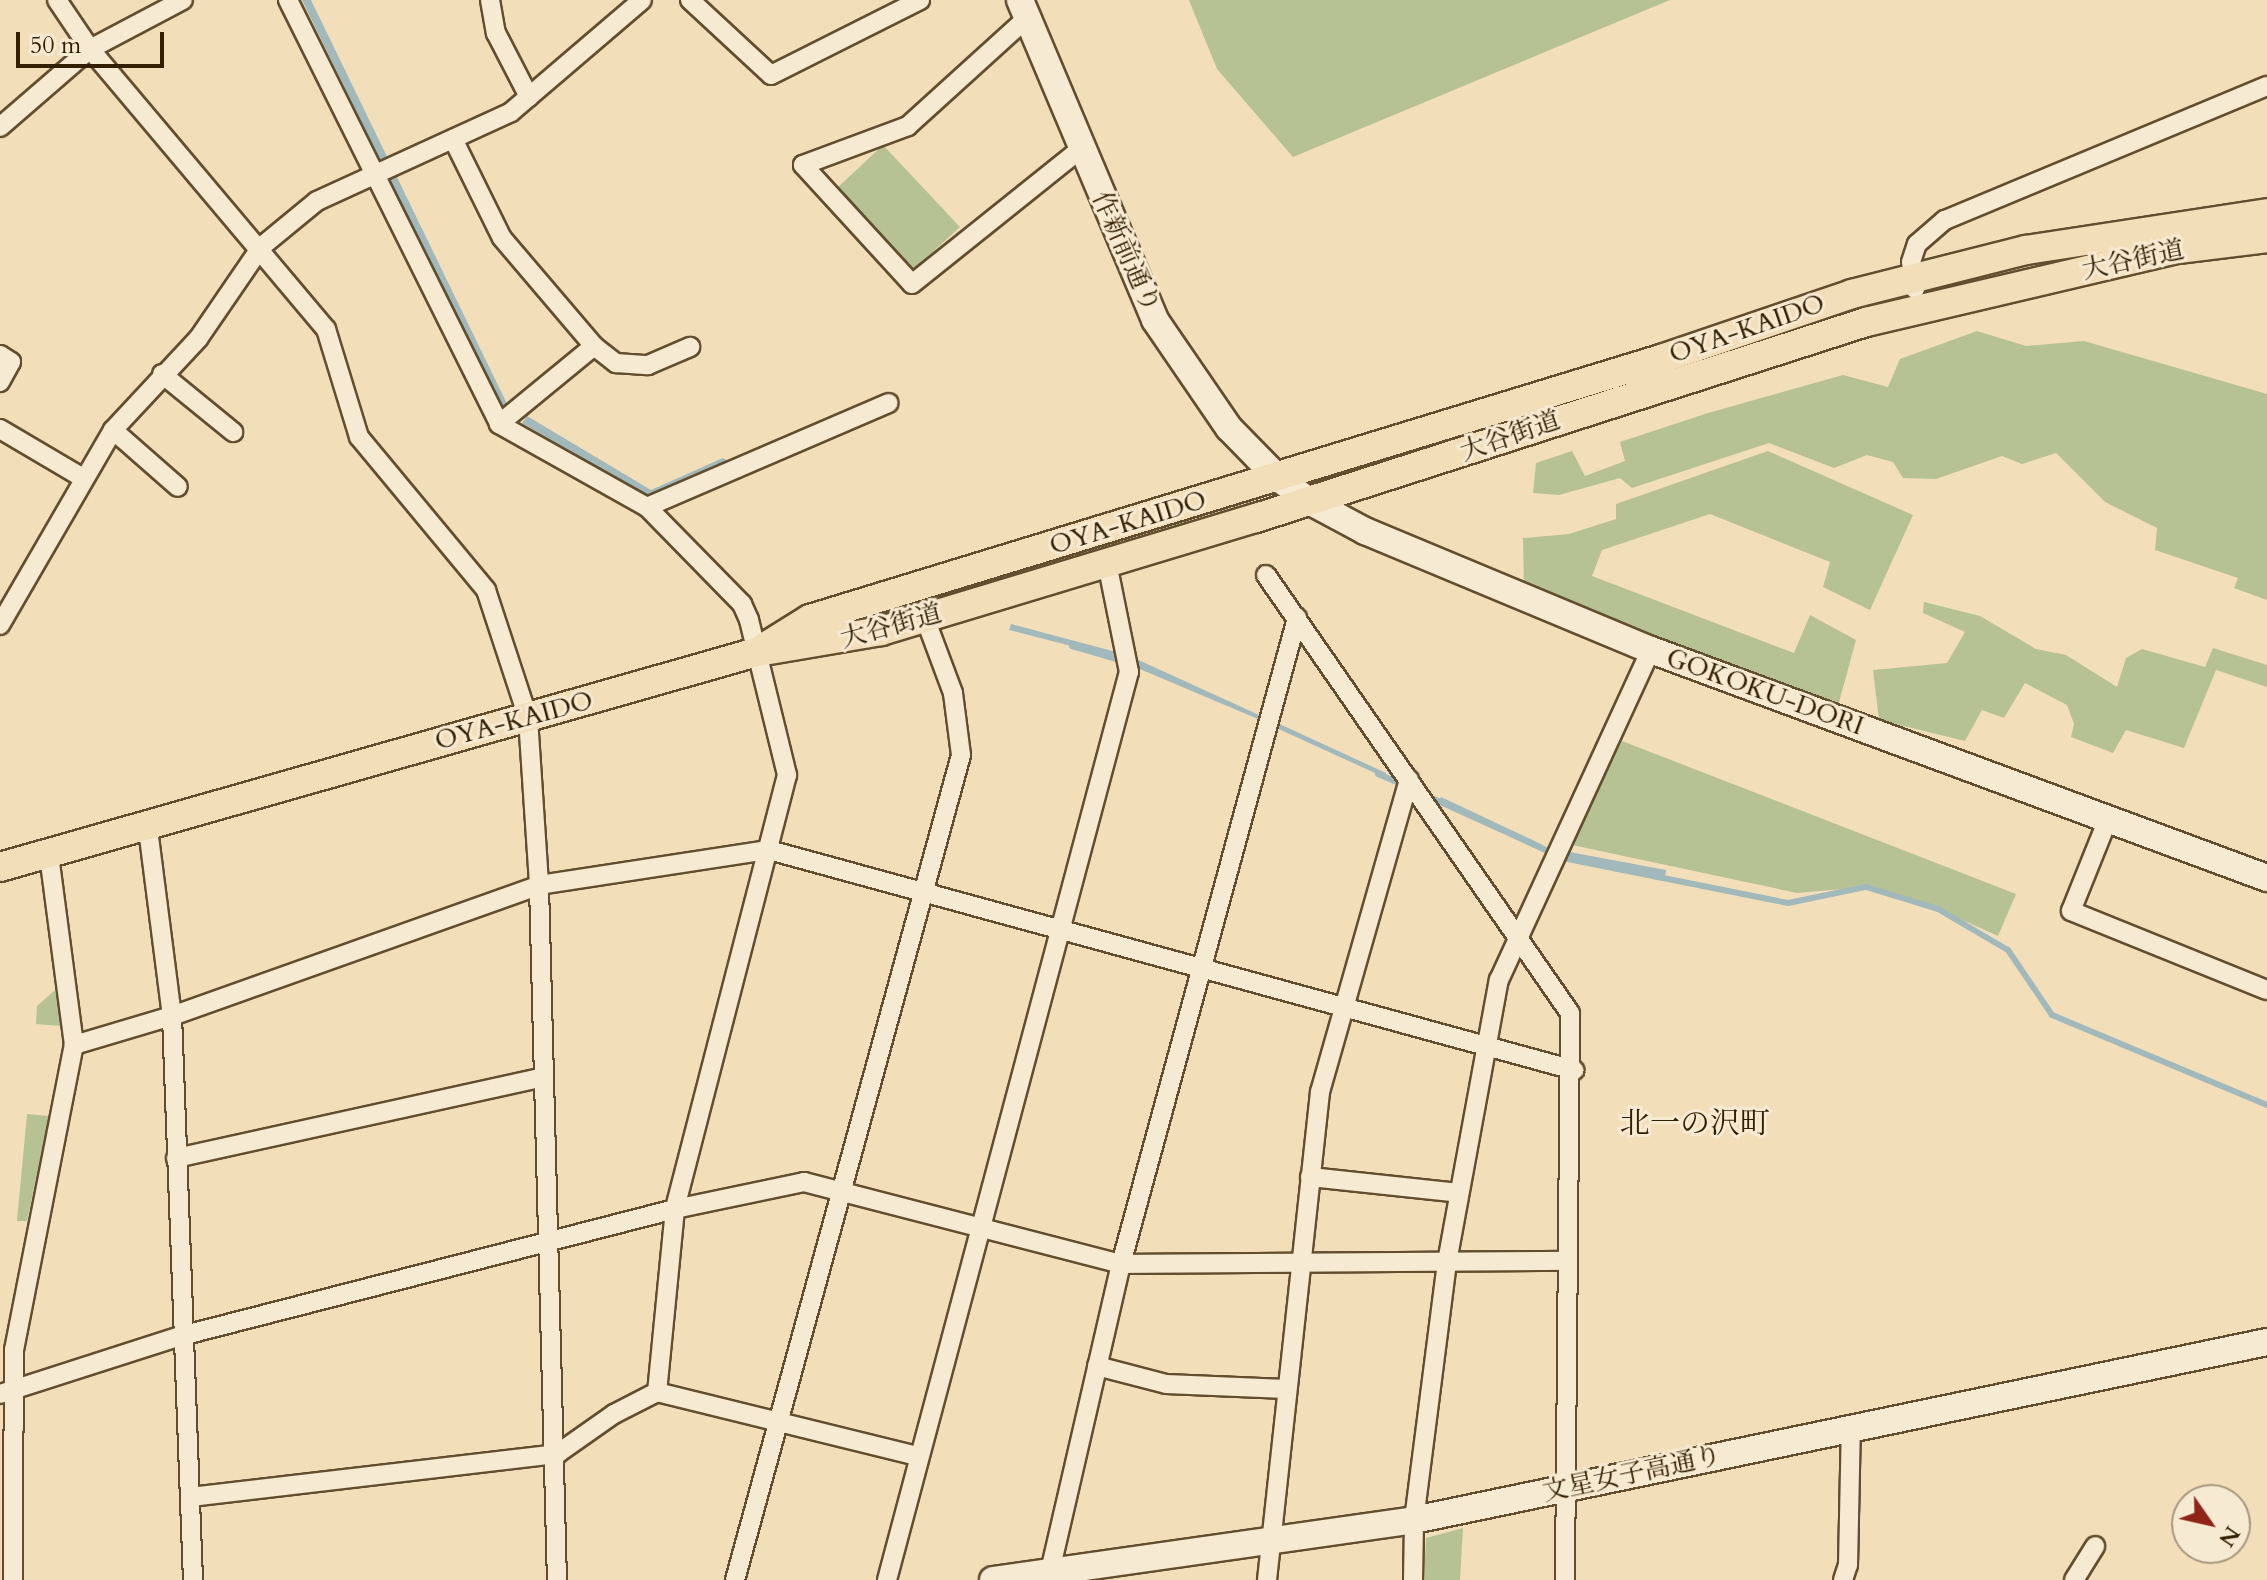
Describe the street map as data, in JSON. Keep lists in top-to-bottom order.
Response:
{
  "streets": {
    "main road": ["大谷街道", "OYA-KAIDO"],
    "street": ["作新前通り", "GOKOKU-DORI", "文星女子高通り"]
  },
  "crossings": [
    ["作新前通り", "OYA-KAIDO"],
    ["作新前通り", "GOKOKU-DORI"],
    ["大谷街道", "OYA-KAIDO"],
    ["大谷街道", "GOKOKU-DORI"],
    ["OYA-KAIDO", "GOKOKU-DORI"]
  ],
  "districts": ["北一の沢町"],
  "scale_bar": "50 m",
  "north": "bottom right"
}
